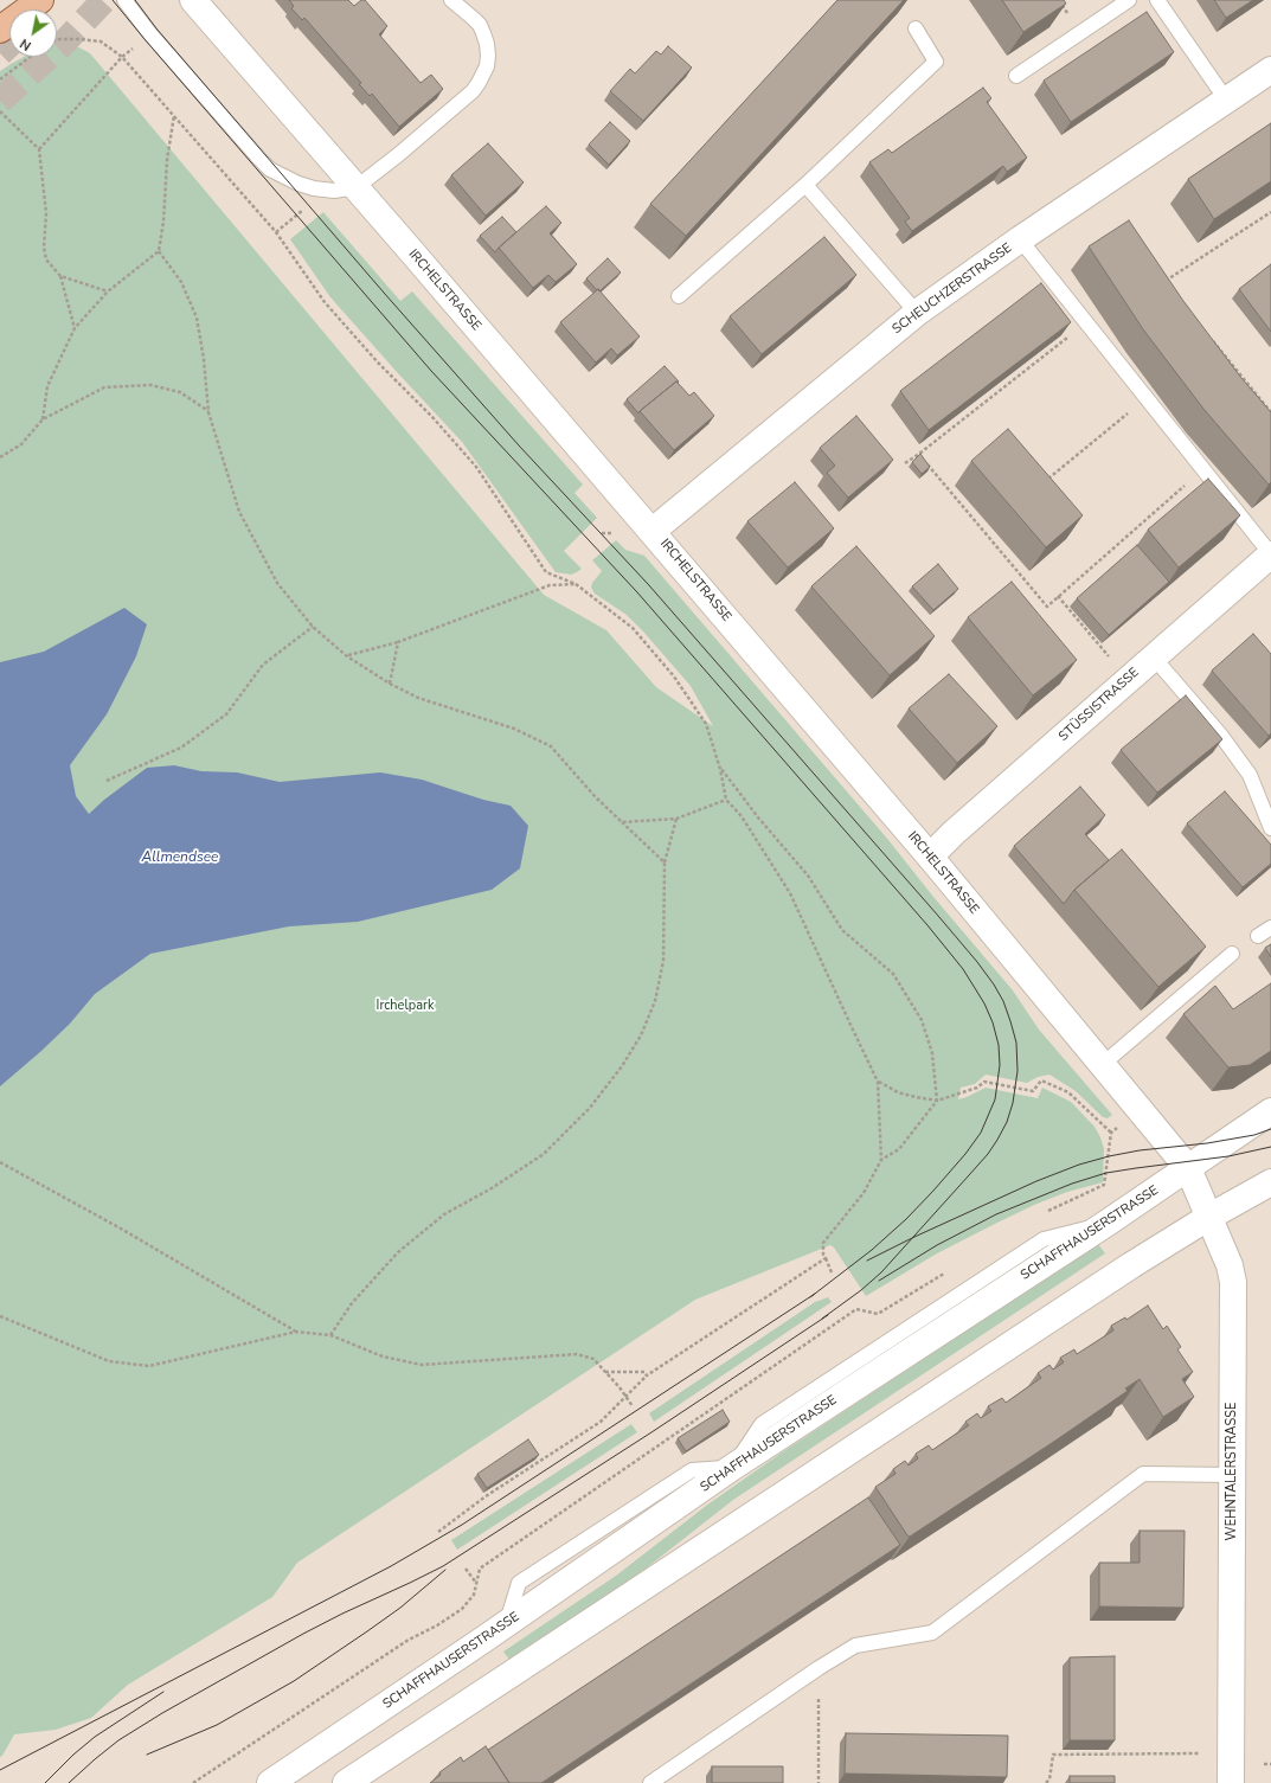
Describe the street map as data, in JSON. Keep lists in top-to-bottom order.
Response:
{
  "streets": {
    "street": [
      "SCHEUCHZERSTRASSE",
      "IRCHELSTRASSE",
      "STÜSSISTRASSE",
      "SCHAFFHAUSERSTRASSE",
      "WEHNTALERSTRASSE"
    ]
  },
  "crossings": [
    ["SCHEUCHZERSTRASSE", "IRCHELSTRASSE"],
    ["IRCHELSTRASSE", "STÜSSISTRASSE"],
    ["IRCHELSTRASSE", "SCHAFFHAUSERSTRASSE"],
    ["IRCHELSTRASSE", "WEHNTALERSTRASSE"],
    ["SCHAFFHAUSERSTRASSE", "WEHNTALERSTRASSE"]
  ],
  "water": ["Allmendsee"],
  "parks": ["Irchelpark"],
  "north": "bottom left"
}
